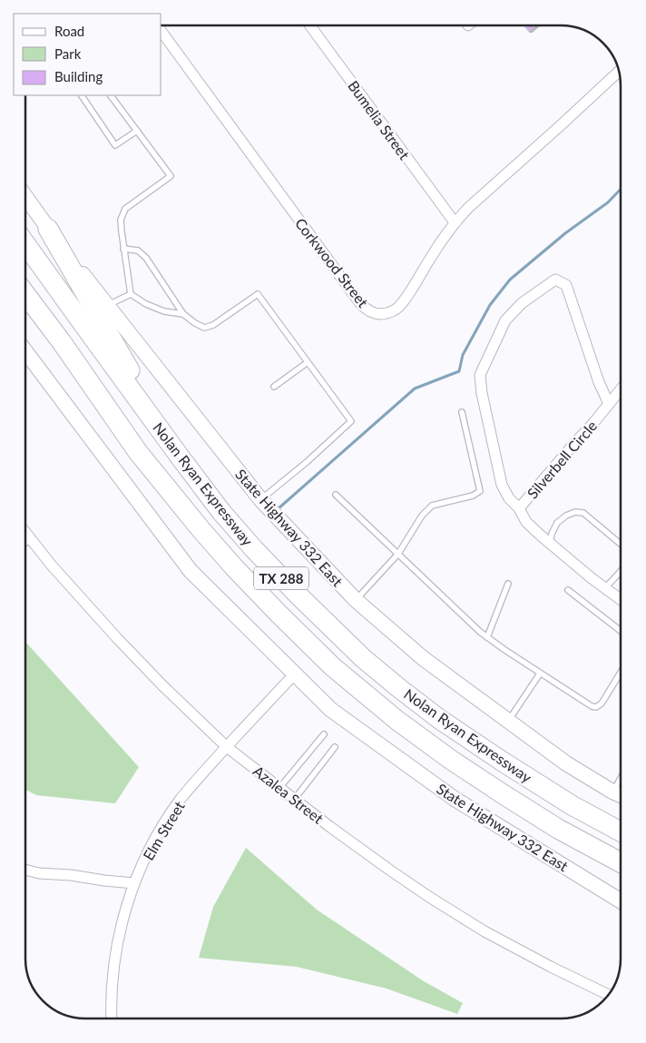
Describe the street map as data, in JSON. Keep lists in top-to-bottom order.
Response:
{
  "streets": {
    "highway": ["Nolan Ryan Expressway", "TX 288"],
    "main road": ["State Highway 332 East"],
    "street": [
      "Bumelia Street",
      "Corkwood Street",
      "Silverbell Circle",
      "Azalea Street",
      "Elm Street"
    ]
  },
  "crossings": [
    ["Bumelia Street", "Corkwood Street"],
    ["State Highway 332 East", "Elm Street"],
    ["Azalea Street", "Elm Street"]
  ],
  "legend": ["Road", "Park", "Building"]
}
